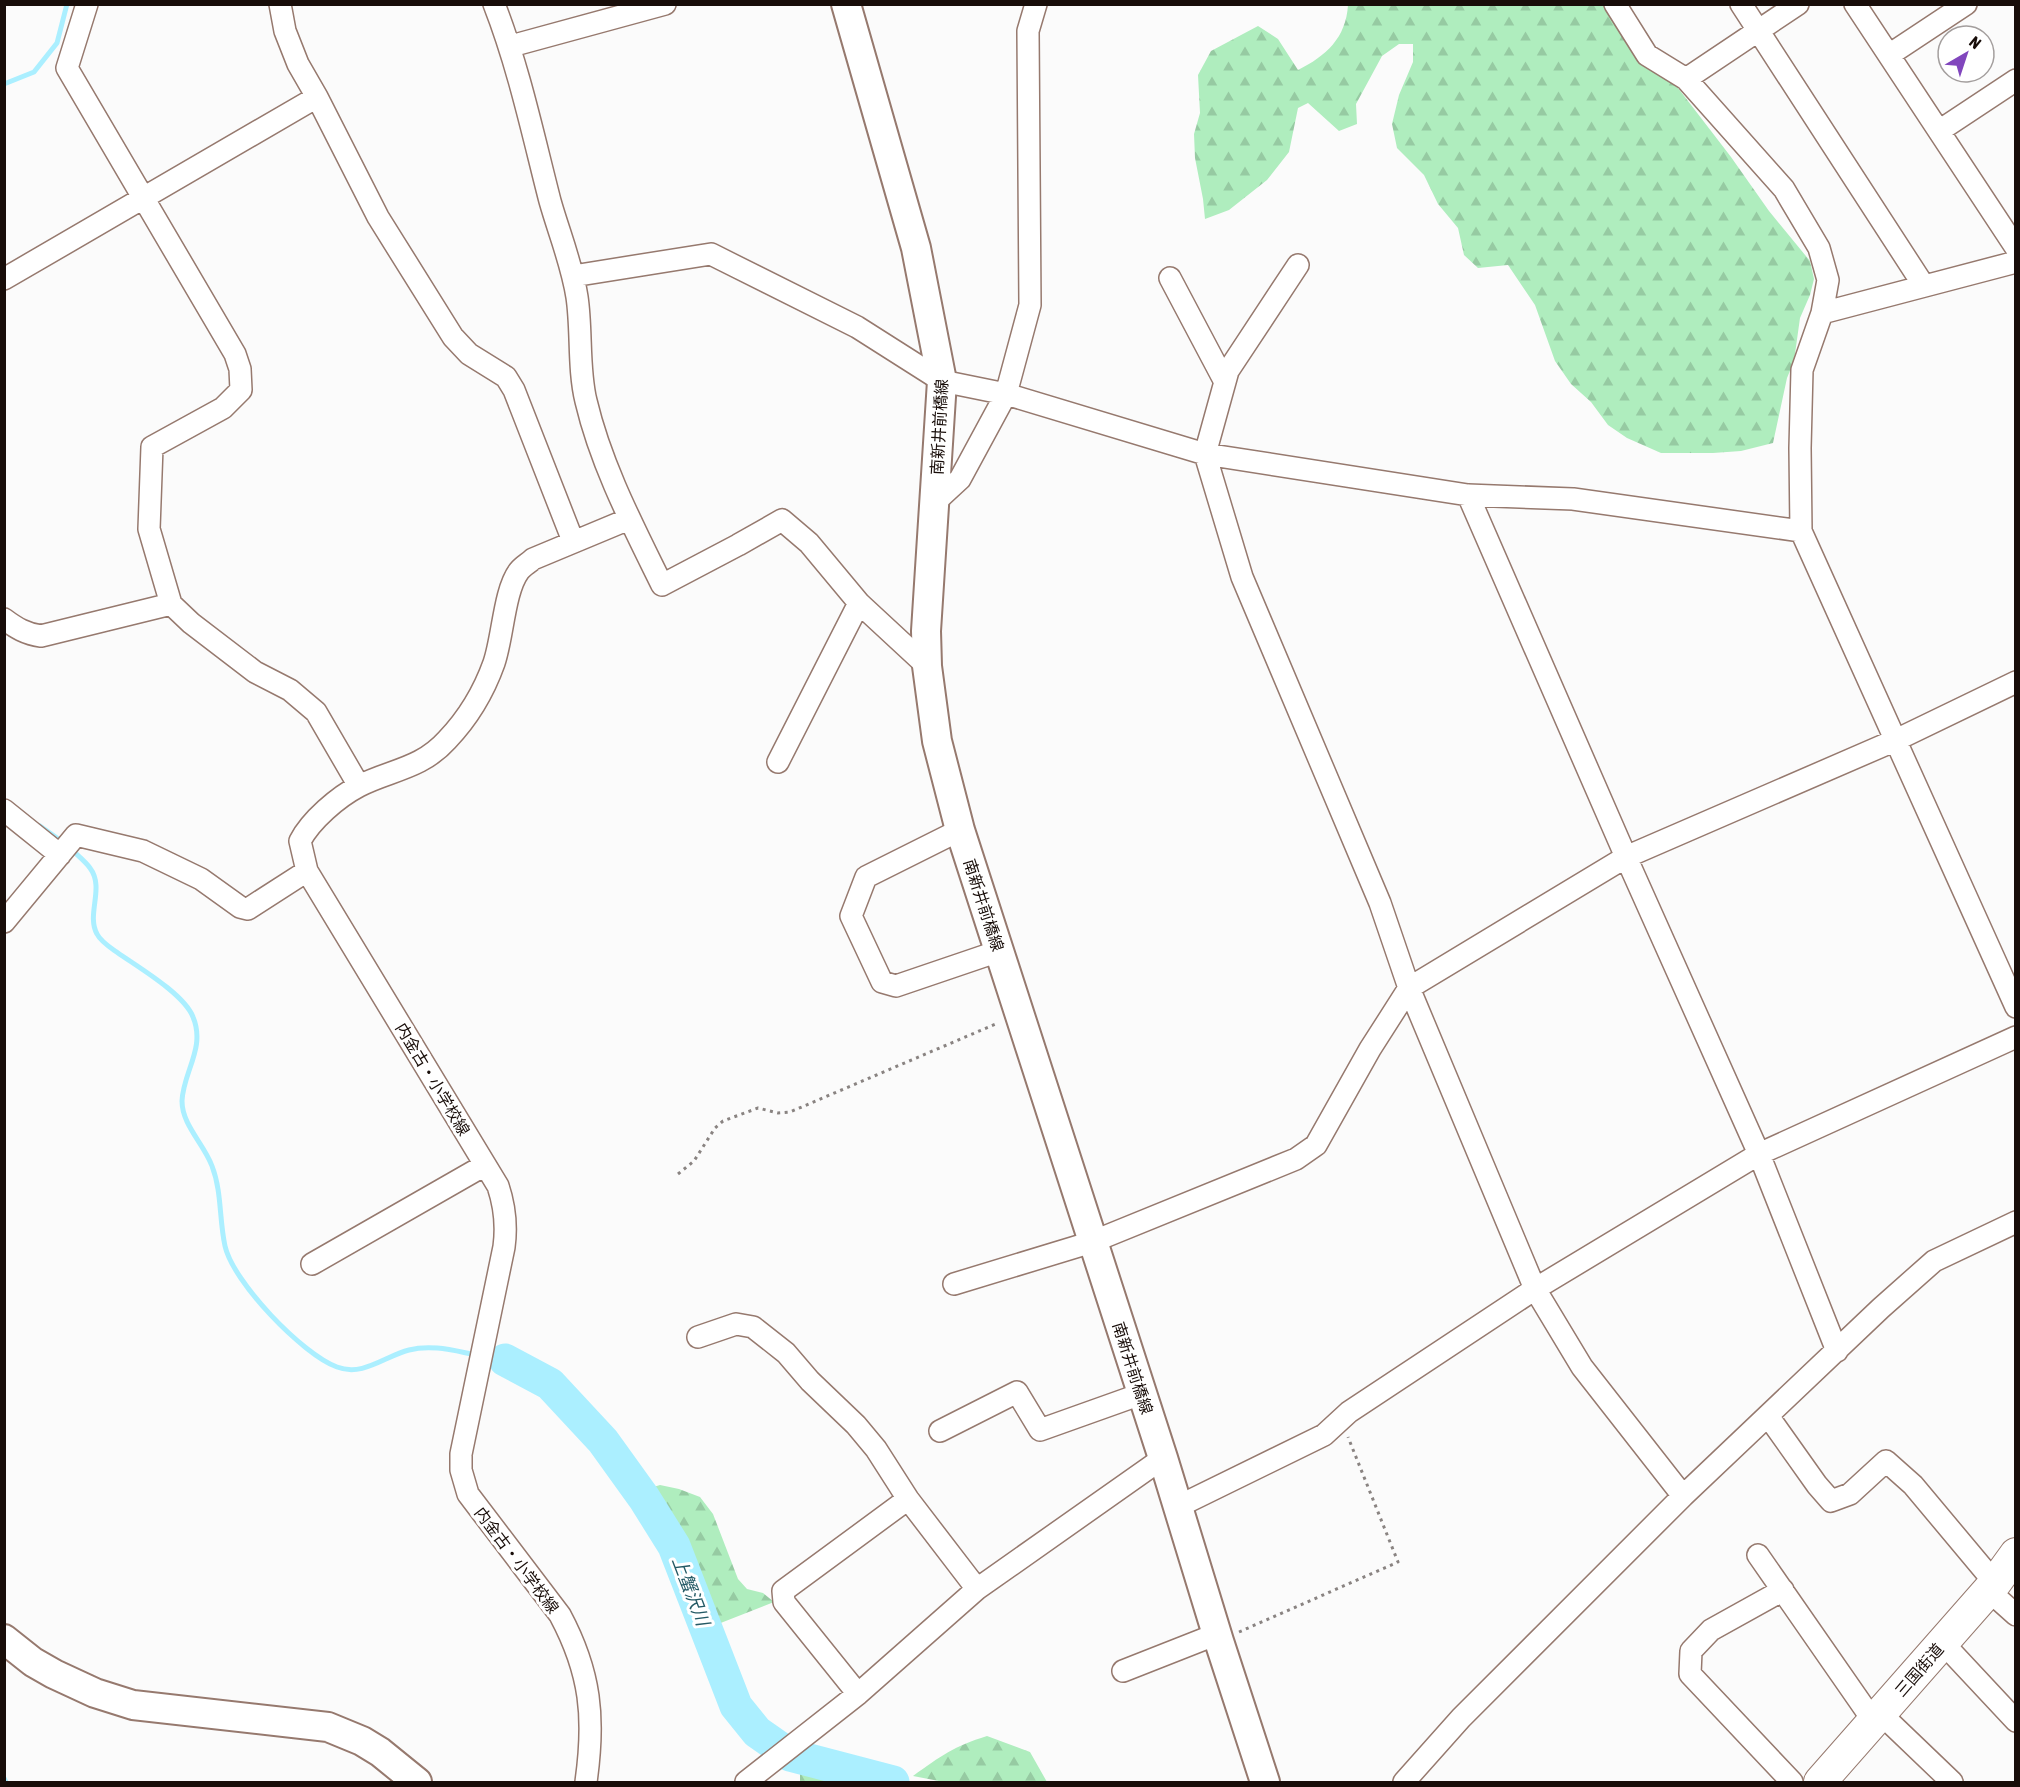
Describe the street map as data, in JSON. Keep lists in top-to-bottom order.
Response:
{
  "streets": {
    "main road": ["南新井前橋線", "三国街道"],
    "street": ["内金古・小学校線"]
  },
  "water": ["上蟹沢川"],
  "north": "top right"
}
